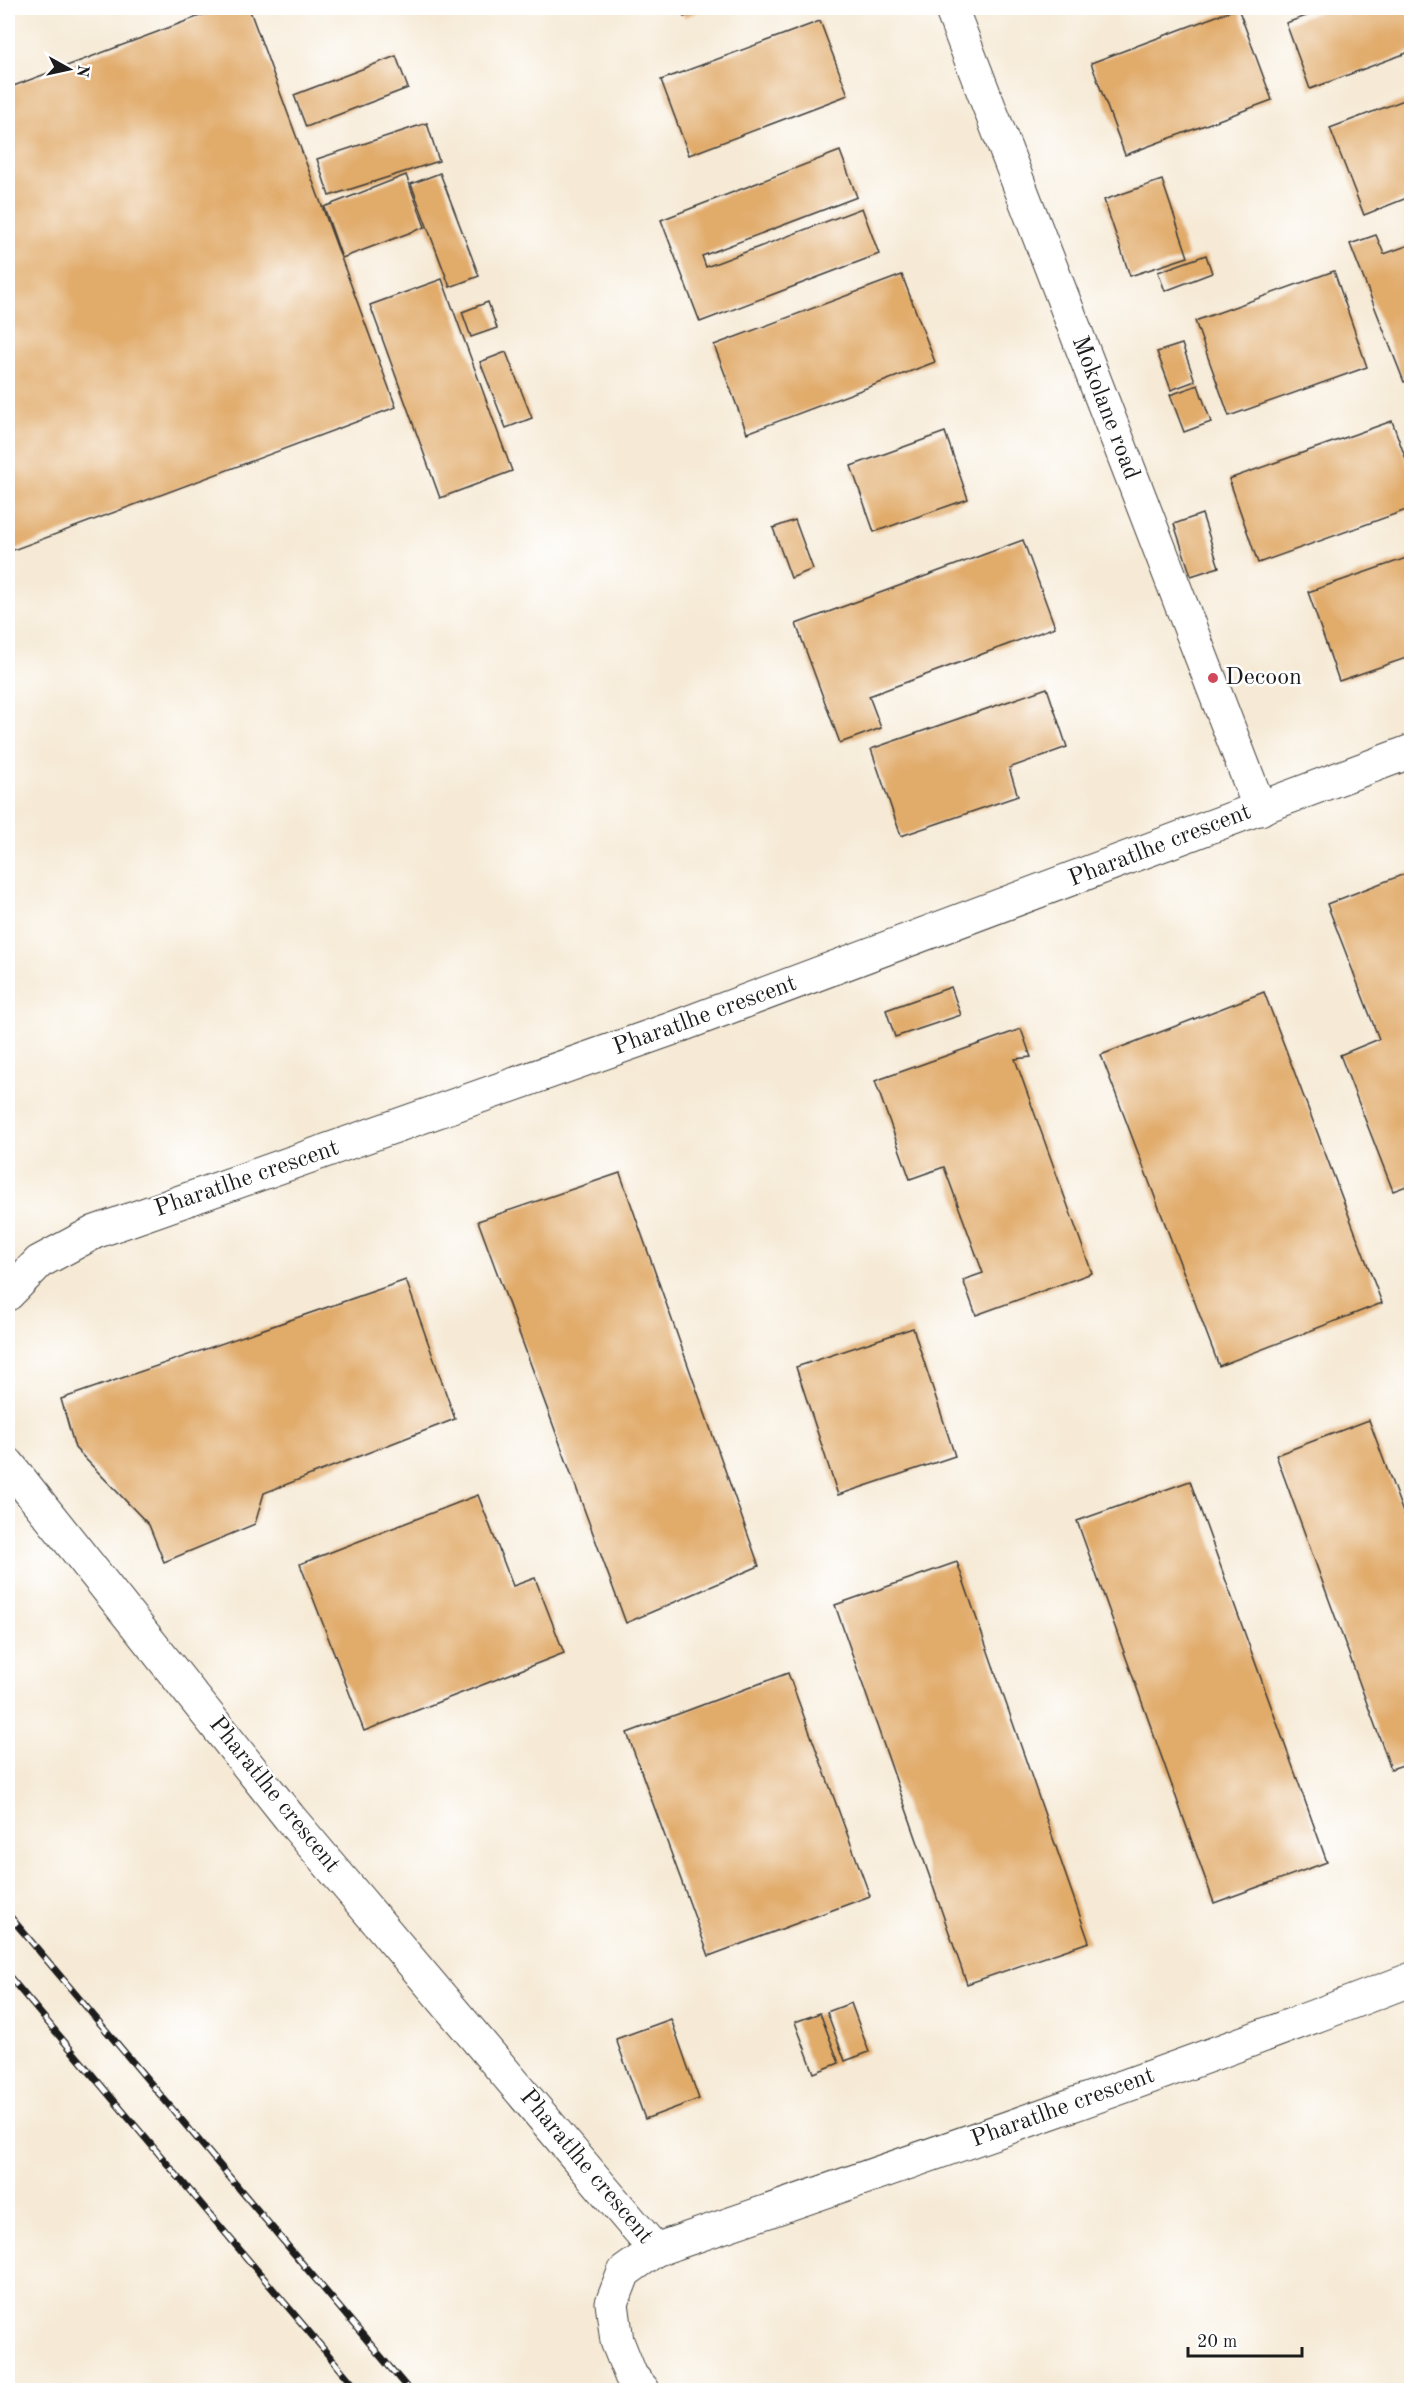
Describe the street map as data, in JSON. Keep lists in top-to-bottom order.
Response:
{
  "streets": {
    "lane": ["Mokolane road", "Pharatlhe crescent"]
  },
  "crossings": [
    ["Mokolane road", "Pharatlhe crescent"]
  ],
  "places": ["Decoon"],
  "scale_bar": "20 m",
  "north": "right"
}
